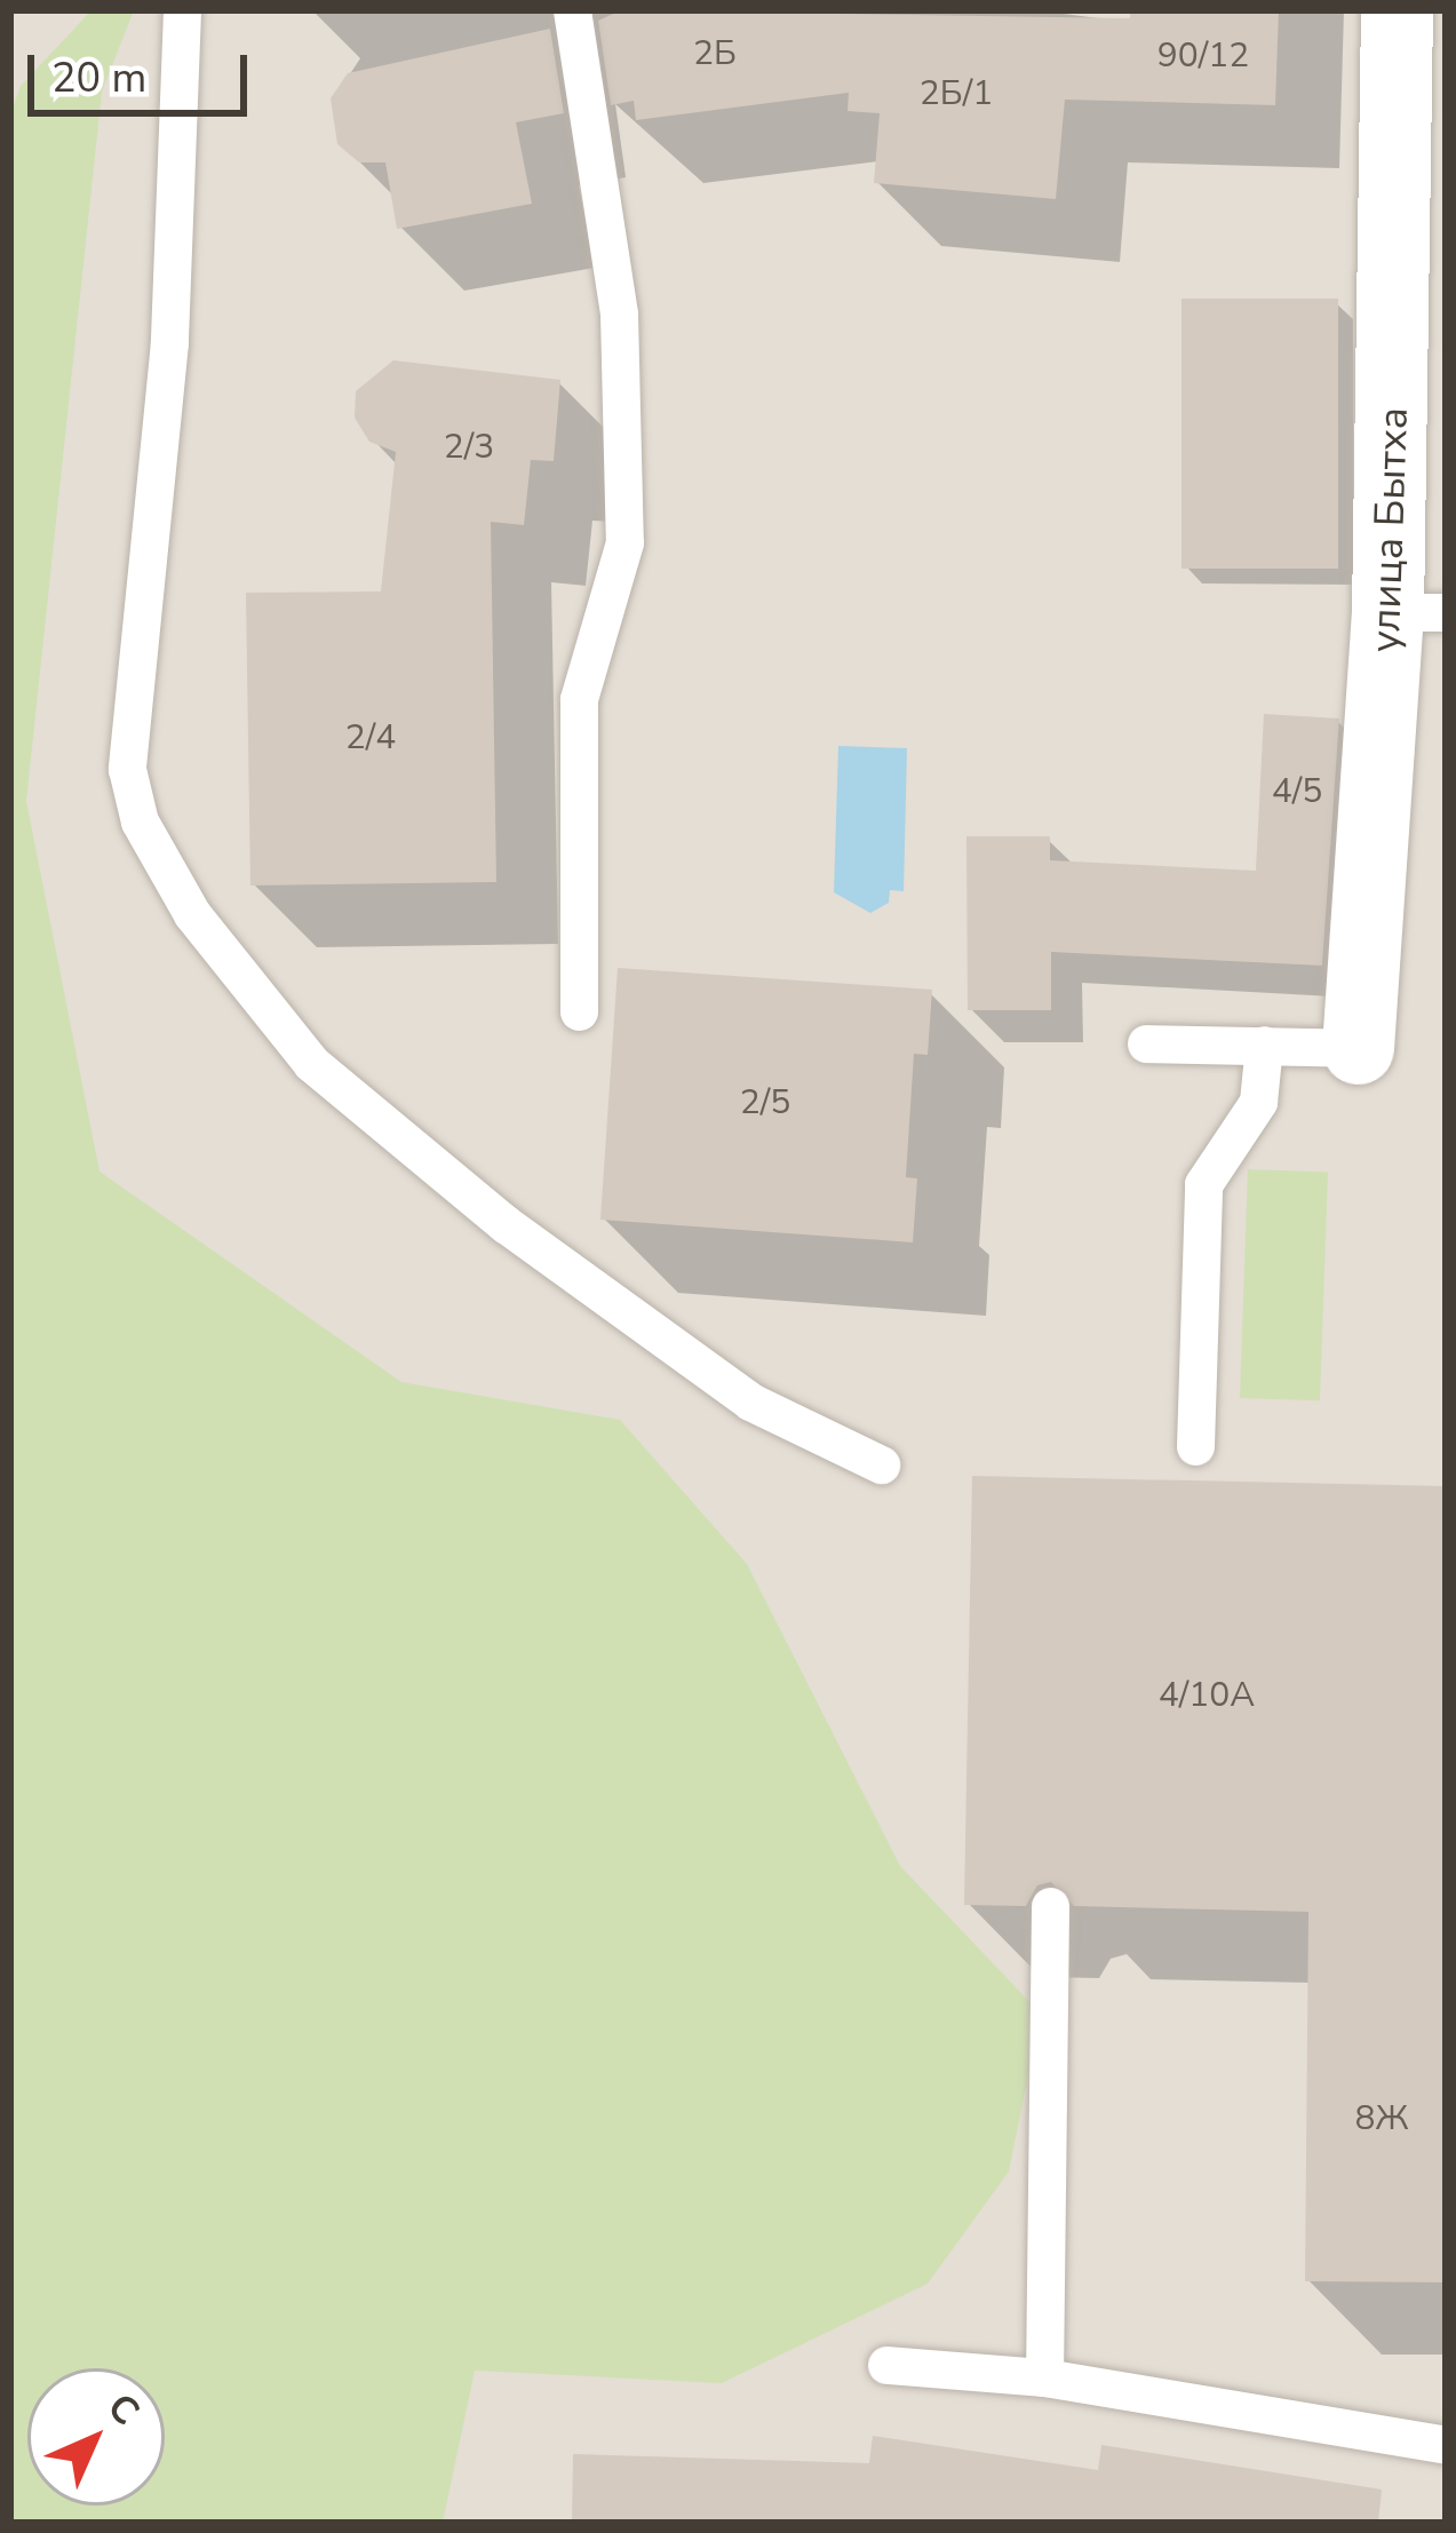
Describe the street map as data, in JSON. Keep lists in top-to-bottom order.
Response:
{
  "streets": {
    "street": ["улица Бытха"]
  },
  "house_numbers": [
    "2Б",
    "90/12",
    "2Б/1",
    "2/3",
    "2/4",
    "4/5",
    "2/5",
    "4/10А",
    "8Ж"
  ],
  "scale_bar": "20 m",
  "north": "top right"
}
